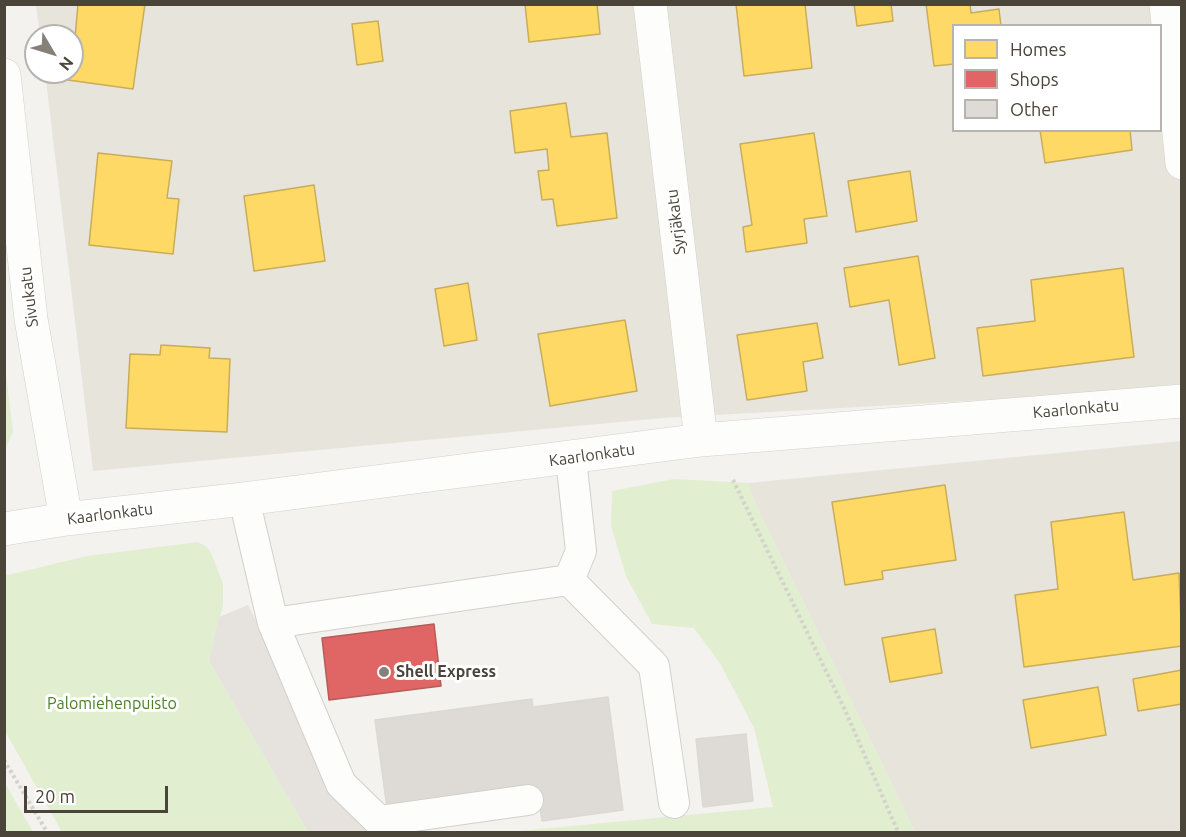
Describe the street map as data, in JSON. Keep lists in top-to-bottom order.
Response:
{
  "streets": {
    "street": ["Syrjäkatu", "Sivukatu", "Kaarlonkatu"]
  },
  "crossings": [
    ["Syrjäkatu", "Kaarlonkatu"],
    ["Sivukatu", "Kaarlonkatu"]
  ],
  "parks": ["Palomiehenpuisto"],
  "places": ["Shell Express"],
  "legend": ["Homes", "Shops", "Other"],
  "scale_bar": "20 m",
  "north": "bottom right"
}
